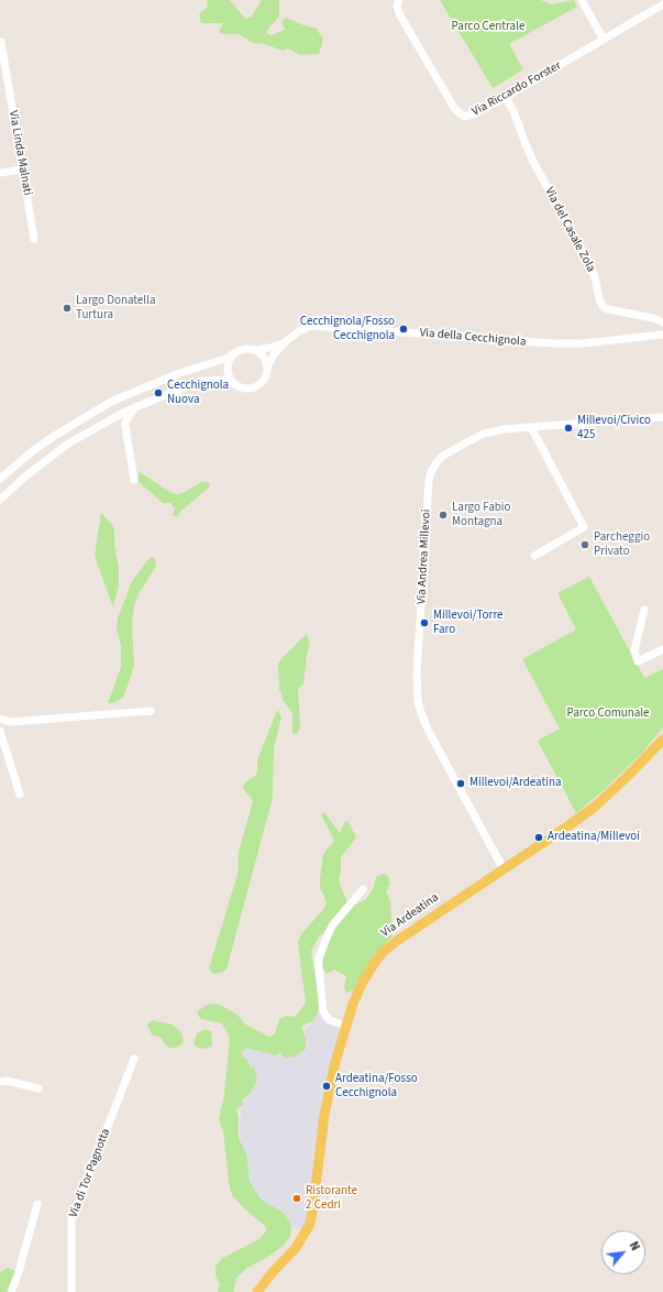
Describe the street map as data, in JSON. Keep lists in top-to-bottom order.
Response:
{
  "streets": {
    "main road": ["Via Ardeatina"],
    "street": [
      "Via Riccardo Forster",
      "Via Linda Malnati",
      "Via del Casale Zola",
      "Via della Cecchignola",
      "Via Andrea Millevoi",
      "Via di Tor Pagnotta"
    ]
  },
  "crossings": [
    ["Via Riccardo Forster", "Via del Casale Zola"],
    ["Via Andrea Millevoi", "Via Ardeatina"]
  ],
  "parks": ["Parco Centrale", "Parco Comunale"],
  "places": [
    "Largo Donatella Turtura",
    "Cecchignola/Fosso Cecchignola",
    "Cecchignola Nuova",
    "Millevoi/Civico 425",
    "Largo Fabio Montagna",
    "Parcheggio Privato",
    "Millevoi/Torre Faro",
    "Millevoi/Ardeatina",
    "Ardeatina/Millevoi",
    "Ardeatina/Fosso Cecchignola",
    "Ristorante 2 Cedri"
  ],
  "north": "top right"
}
